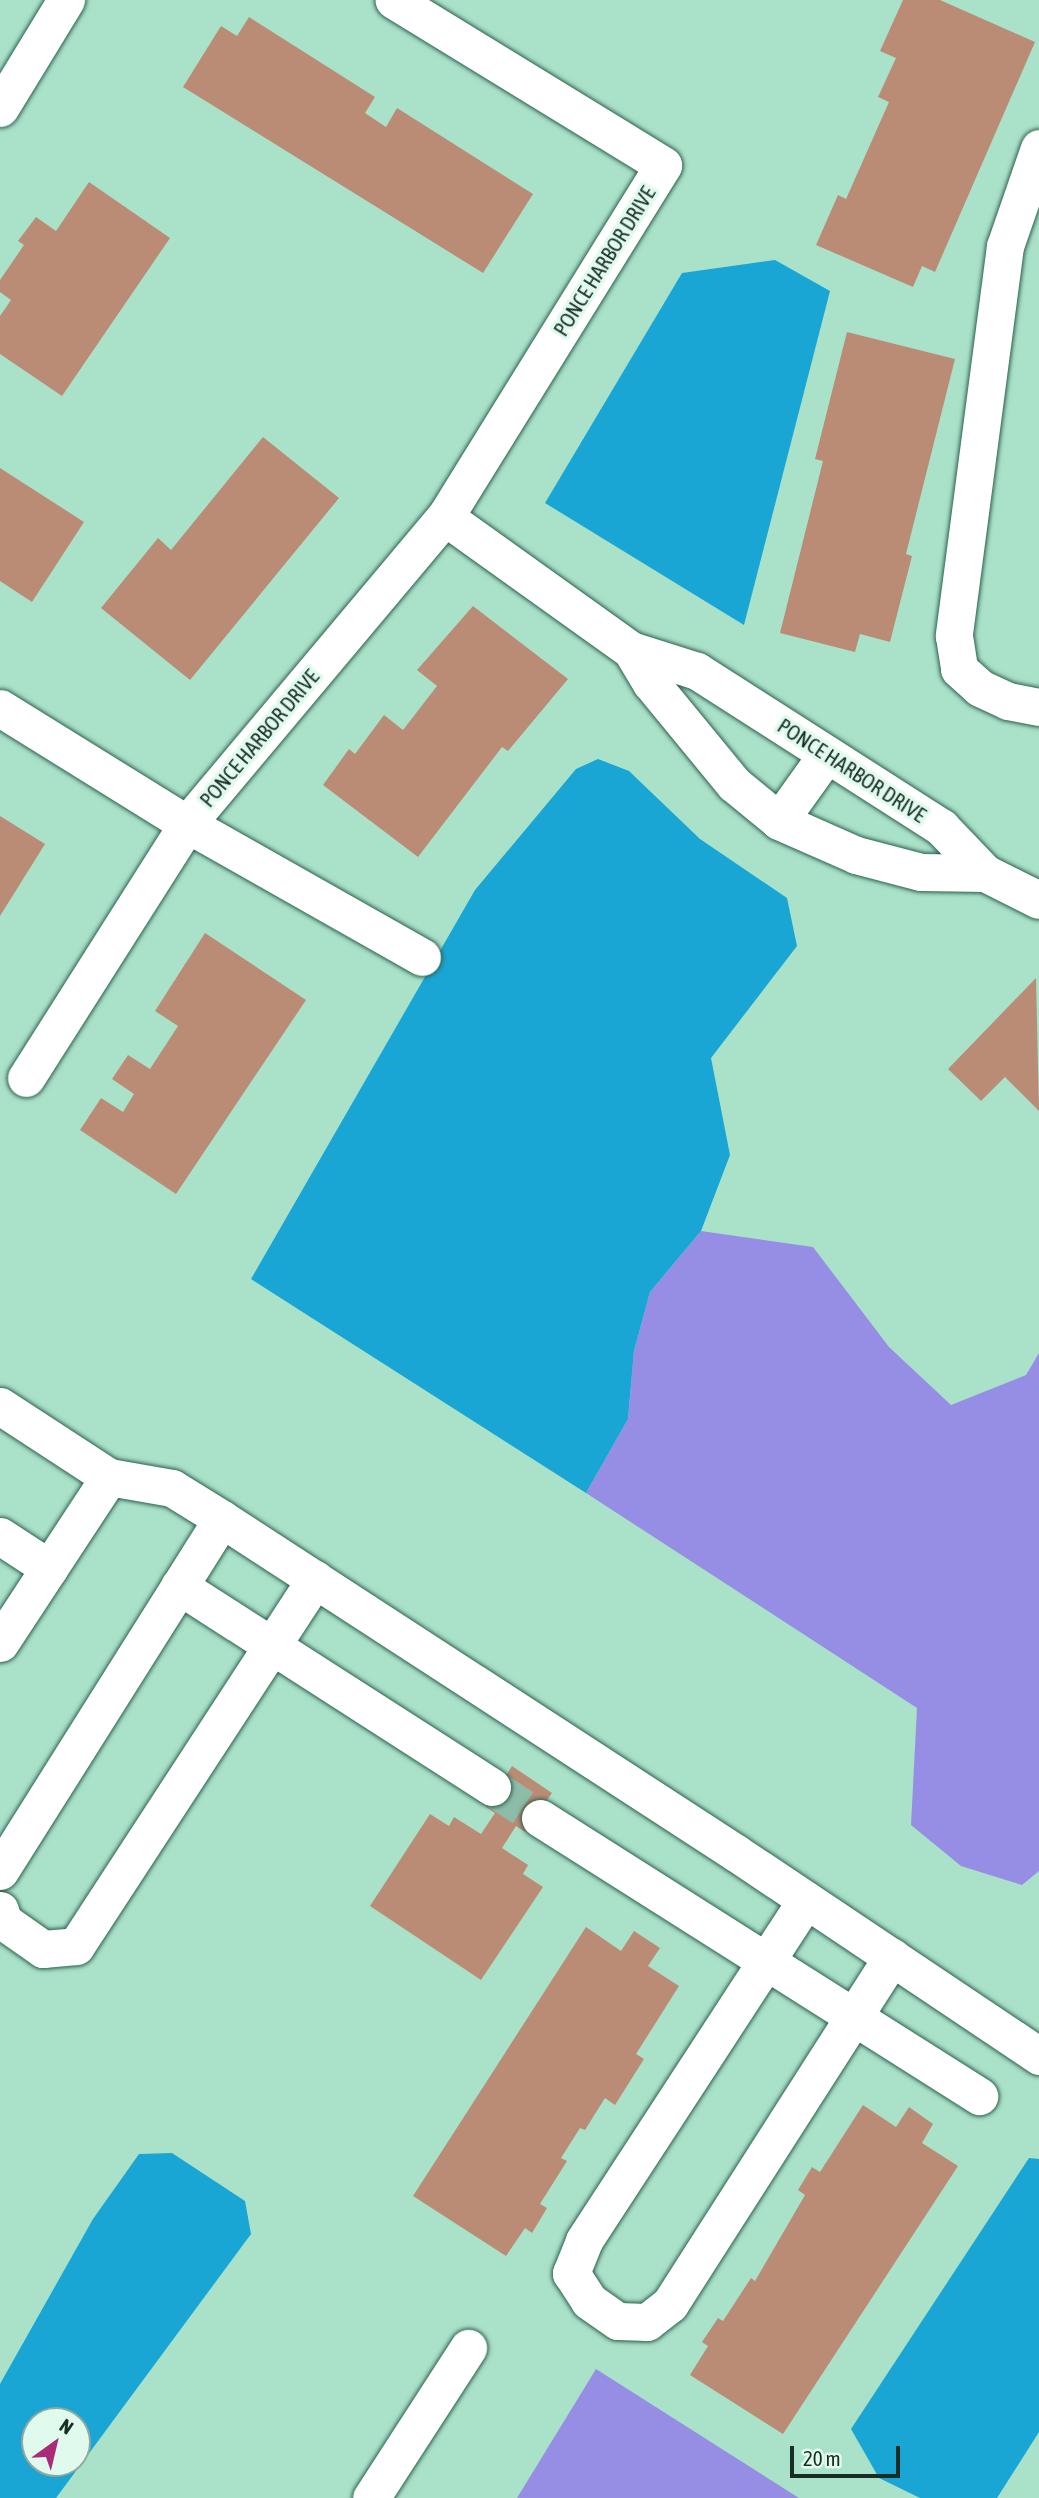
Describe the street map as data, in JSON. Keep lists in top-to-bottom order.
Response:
{
  "streets": {
    "street": ["PONCE HARBOR DRIVE"]
  },
  "scale_bar": "20 m",
  "north": "top right"
}
